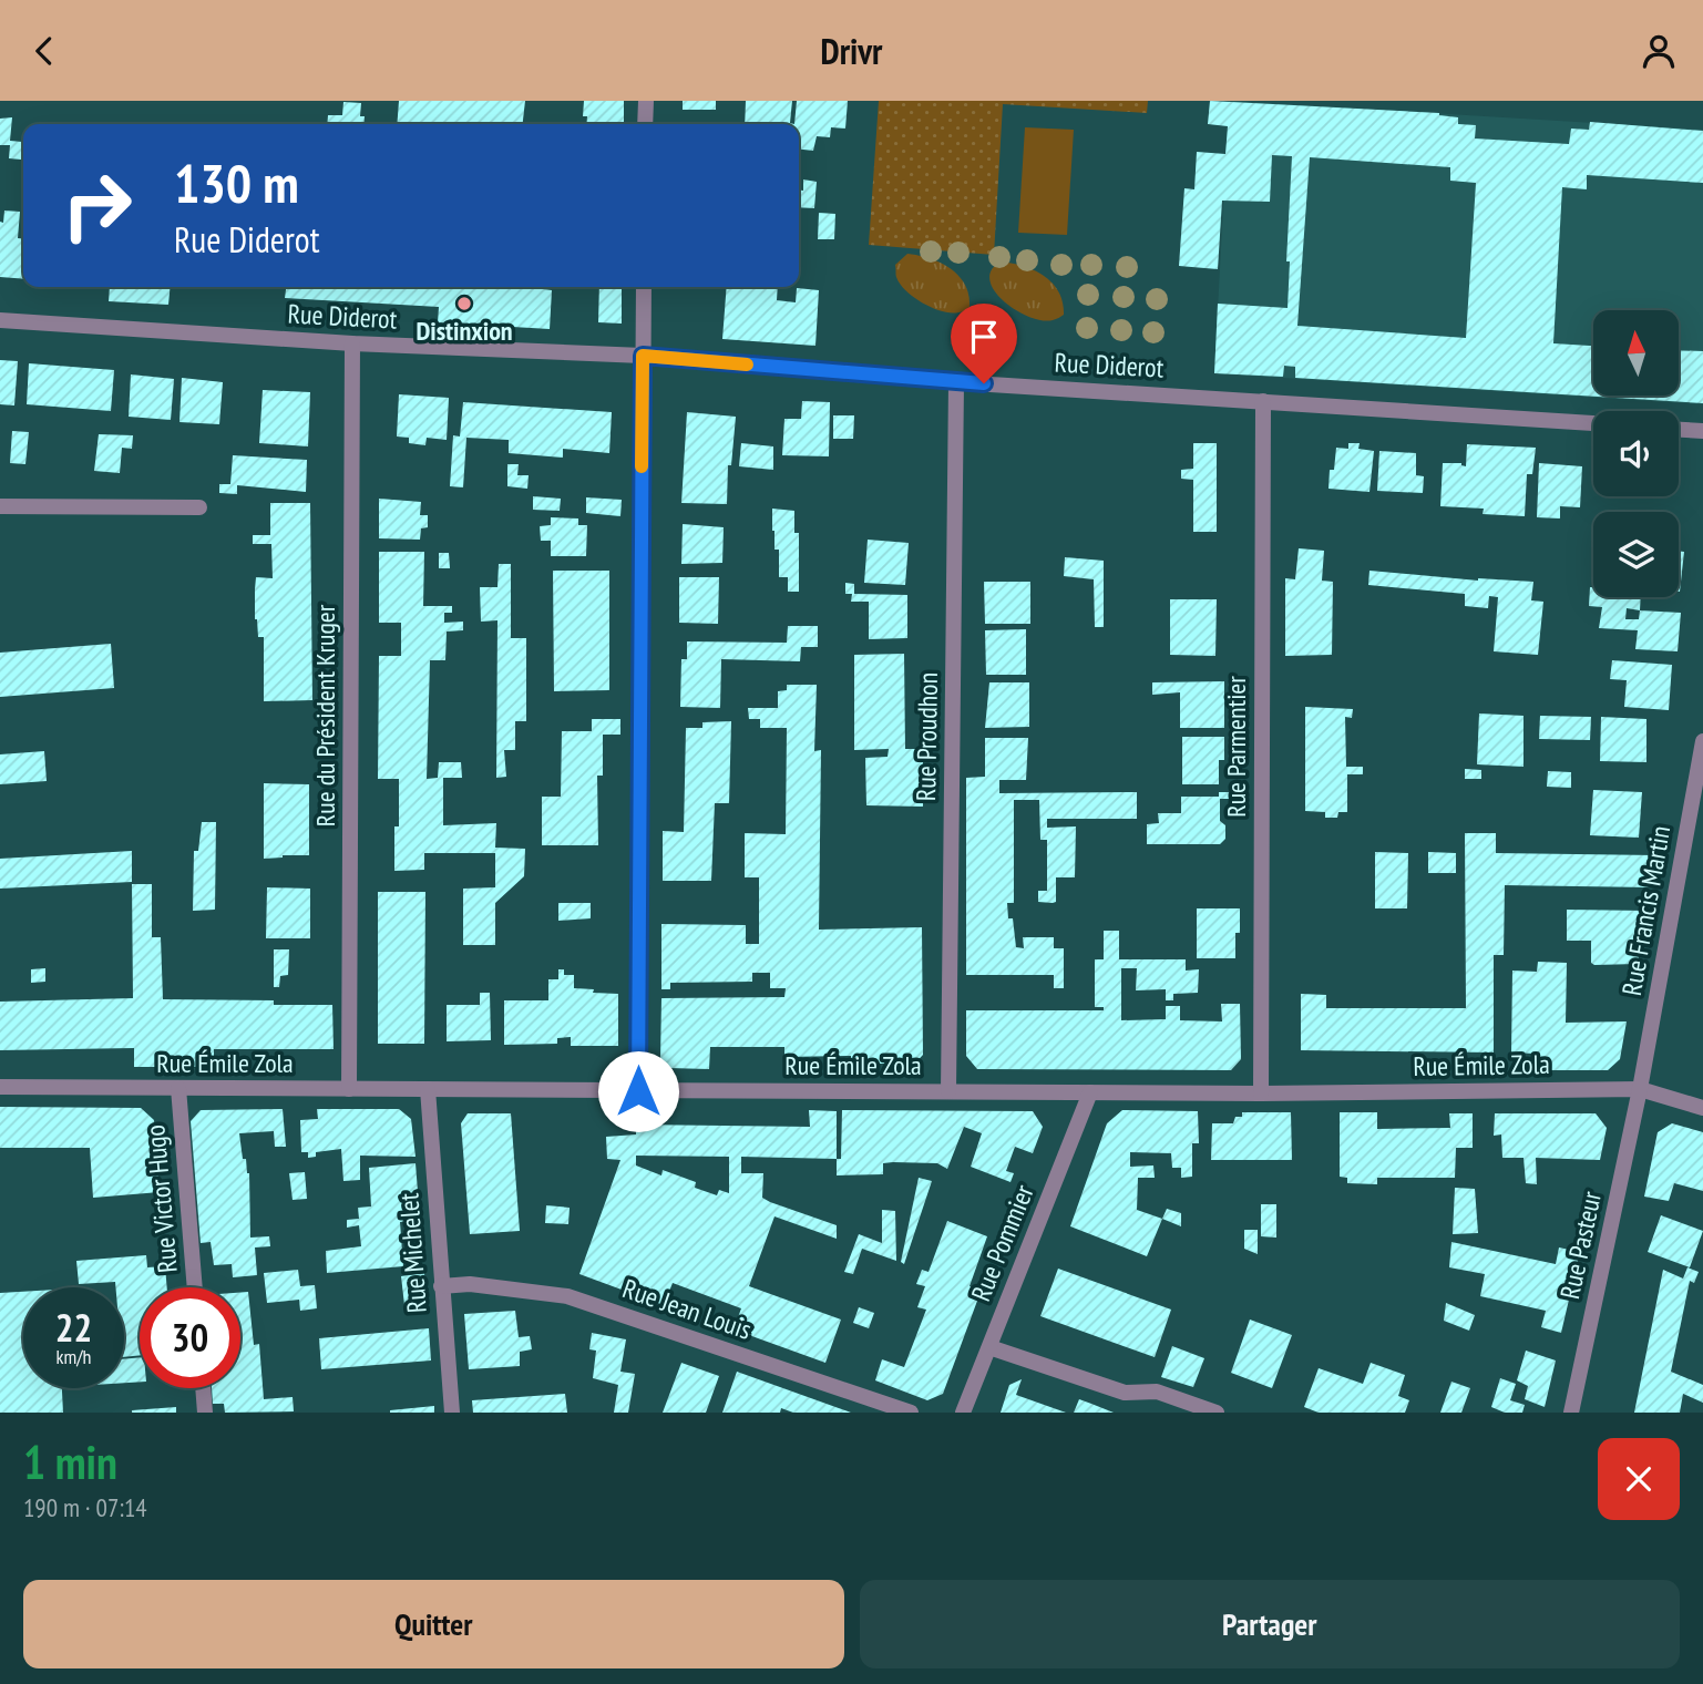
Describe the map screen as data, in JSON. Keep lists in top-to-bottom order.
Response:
{
  "streets": {
    "street": [
      "Rue Diderot",
      "Rue du Président Kruger",
      "Rue Proudhon",
      "Rue Parmentier",
      "Rue Francis Martin",
      "Rue Émile Zola",
      "Rue Victor Hugo",
      "Rue Pommier",
      "Rue Pasteur",
      "Rue Michelet",
      "Rue Jean Louis"
    ]
  },
  "crossings": [
    ["Rue Diderot", "Rue du Président Kruger"],
    ["Rue Diderot", "Rue Proudhon"],
    ["Rue Diderot", "Rue Parmentier"],
    ["Rue du Président Kruger", "Rue Émile Zola"],
    ["Rue Proudhon", "Rue Émile Zola"],
    ["Rue Parmentier", "Rue Émile Zola"],
    ["Rue Francis Martin", "Rue Émile Zola"],
    ["Rue Francis Martin", "Rue Pasteur"],
    ["Rue Émile Zola", "Rue Victor Hugo"],
    ["Rue Émile Zola", "Rue Pommier"],
    ["Rue Émile Zola", "Rue Pasteur"],
    ["Rue Émile Zola", "Rue Michelet"],
    ["Rue Michelet", "Rue Jean Louis"]
  ],
  "places": ["Distinxion"],
  "north": "top",
  "page": {
    "header": "Drivr",
    "turn": ["130 m", "Rue Diderot"],
    "speed": "22 km/h",
    "limit": "30",
    "heading": ["1 min", "190 m · 07:14"],
    "buttons": ["Quitter", "Partager"]
  }
}
